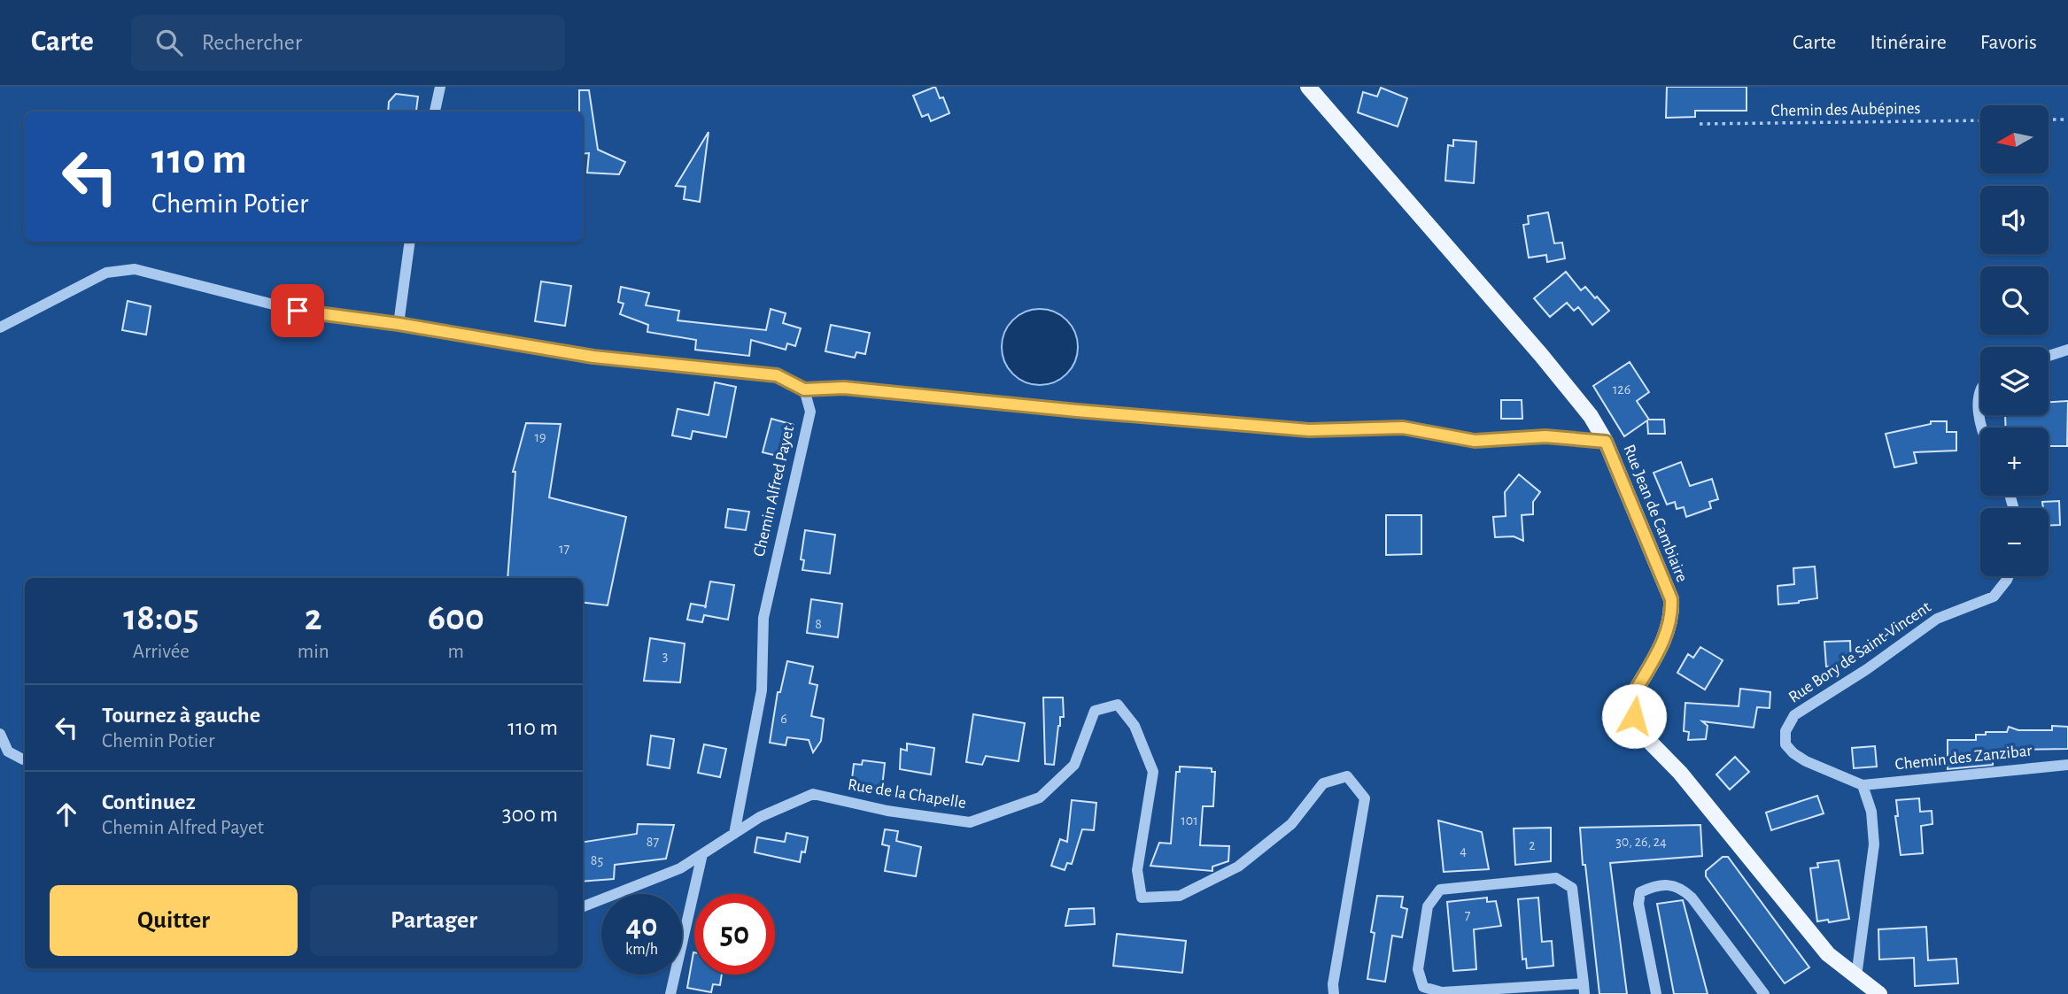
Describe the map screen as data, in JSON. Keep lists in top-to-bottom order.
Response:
{
  "streets": {
    "main road": ["Rue Jean de Cambiaire"],
    "street": [
      "Chemin Alfred Payet",
      "Rue Bory de Saint-Vincent",
      "Chemin des Zanzibar",
      "Rue de la Chapelle"
    ],
    "path": ["Chemin des Aubépines"]
  },
  "crossings": [
    ["Chemin Alfred Payet", "Rue de la Chapelle"],
    ["Rue Bory de Saint-Vincent", "Chemin des Zanzibar"]
  ],
  "house_numbers": [
    "126",
    "19",
    "17",
    "8",
    "3",
    "6",
    "101",
    "87",
    "30, 26, 24",
    "2",
    "4",
    "85",
    "7"
  ],
  "north": "left",
  "page": {
    "header": "Carte",
    "search": "Rechercher",
    "nav": ["Carte", "Itinéraire", "Favoris"],
    "map_buttons": ["+", "−"],
    "turn": ["110 m", "Chemin Potier"],
    "eta": [
      "18:05",
      "Arrivée",
      "2",
      "min",
      "600",
      "m"
    ],
    "list": [
      {
        "name": "Tournez à gauche",
        "note": "Chemin Potier",
        "value": "110 m"
      },
      {
        "name": "Continuez",
        "note": "Chemin Alfred Payet",
        "value": "300 m"
      }
    ],
    "buttons": ["Quitter", "Partager"],
    "speed": "40 km/h",
    "limit": "50"
  }
}
